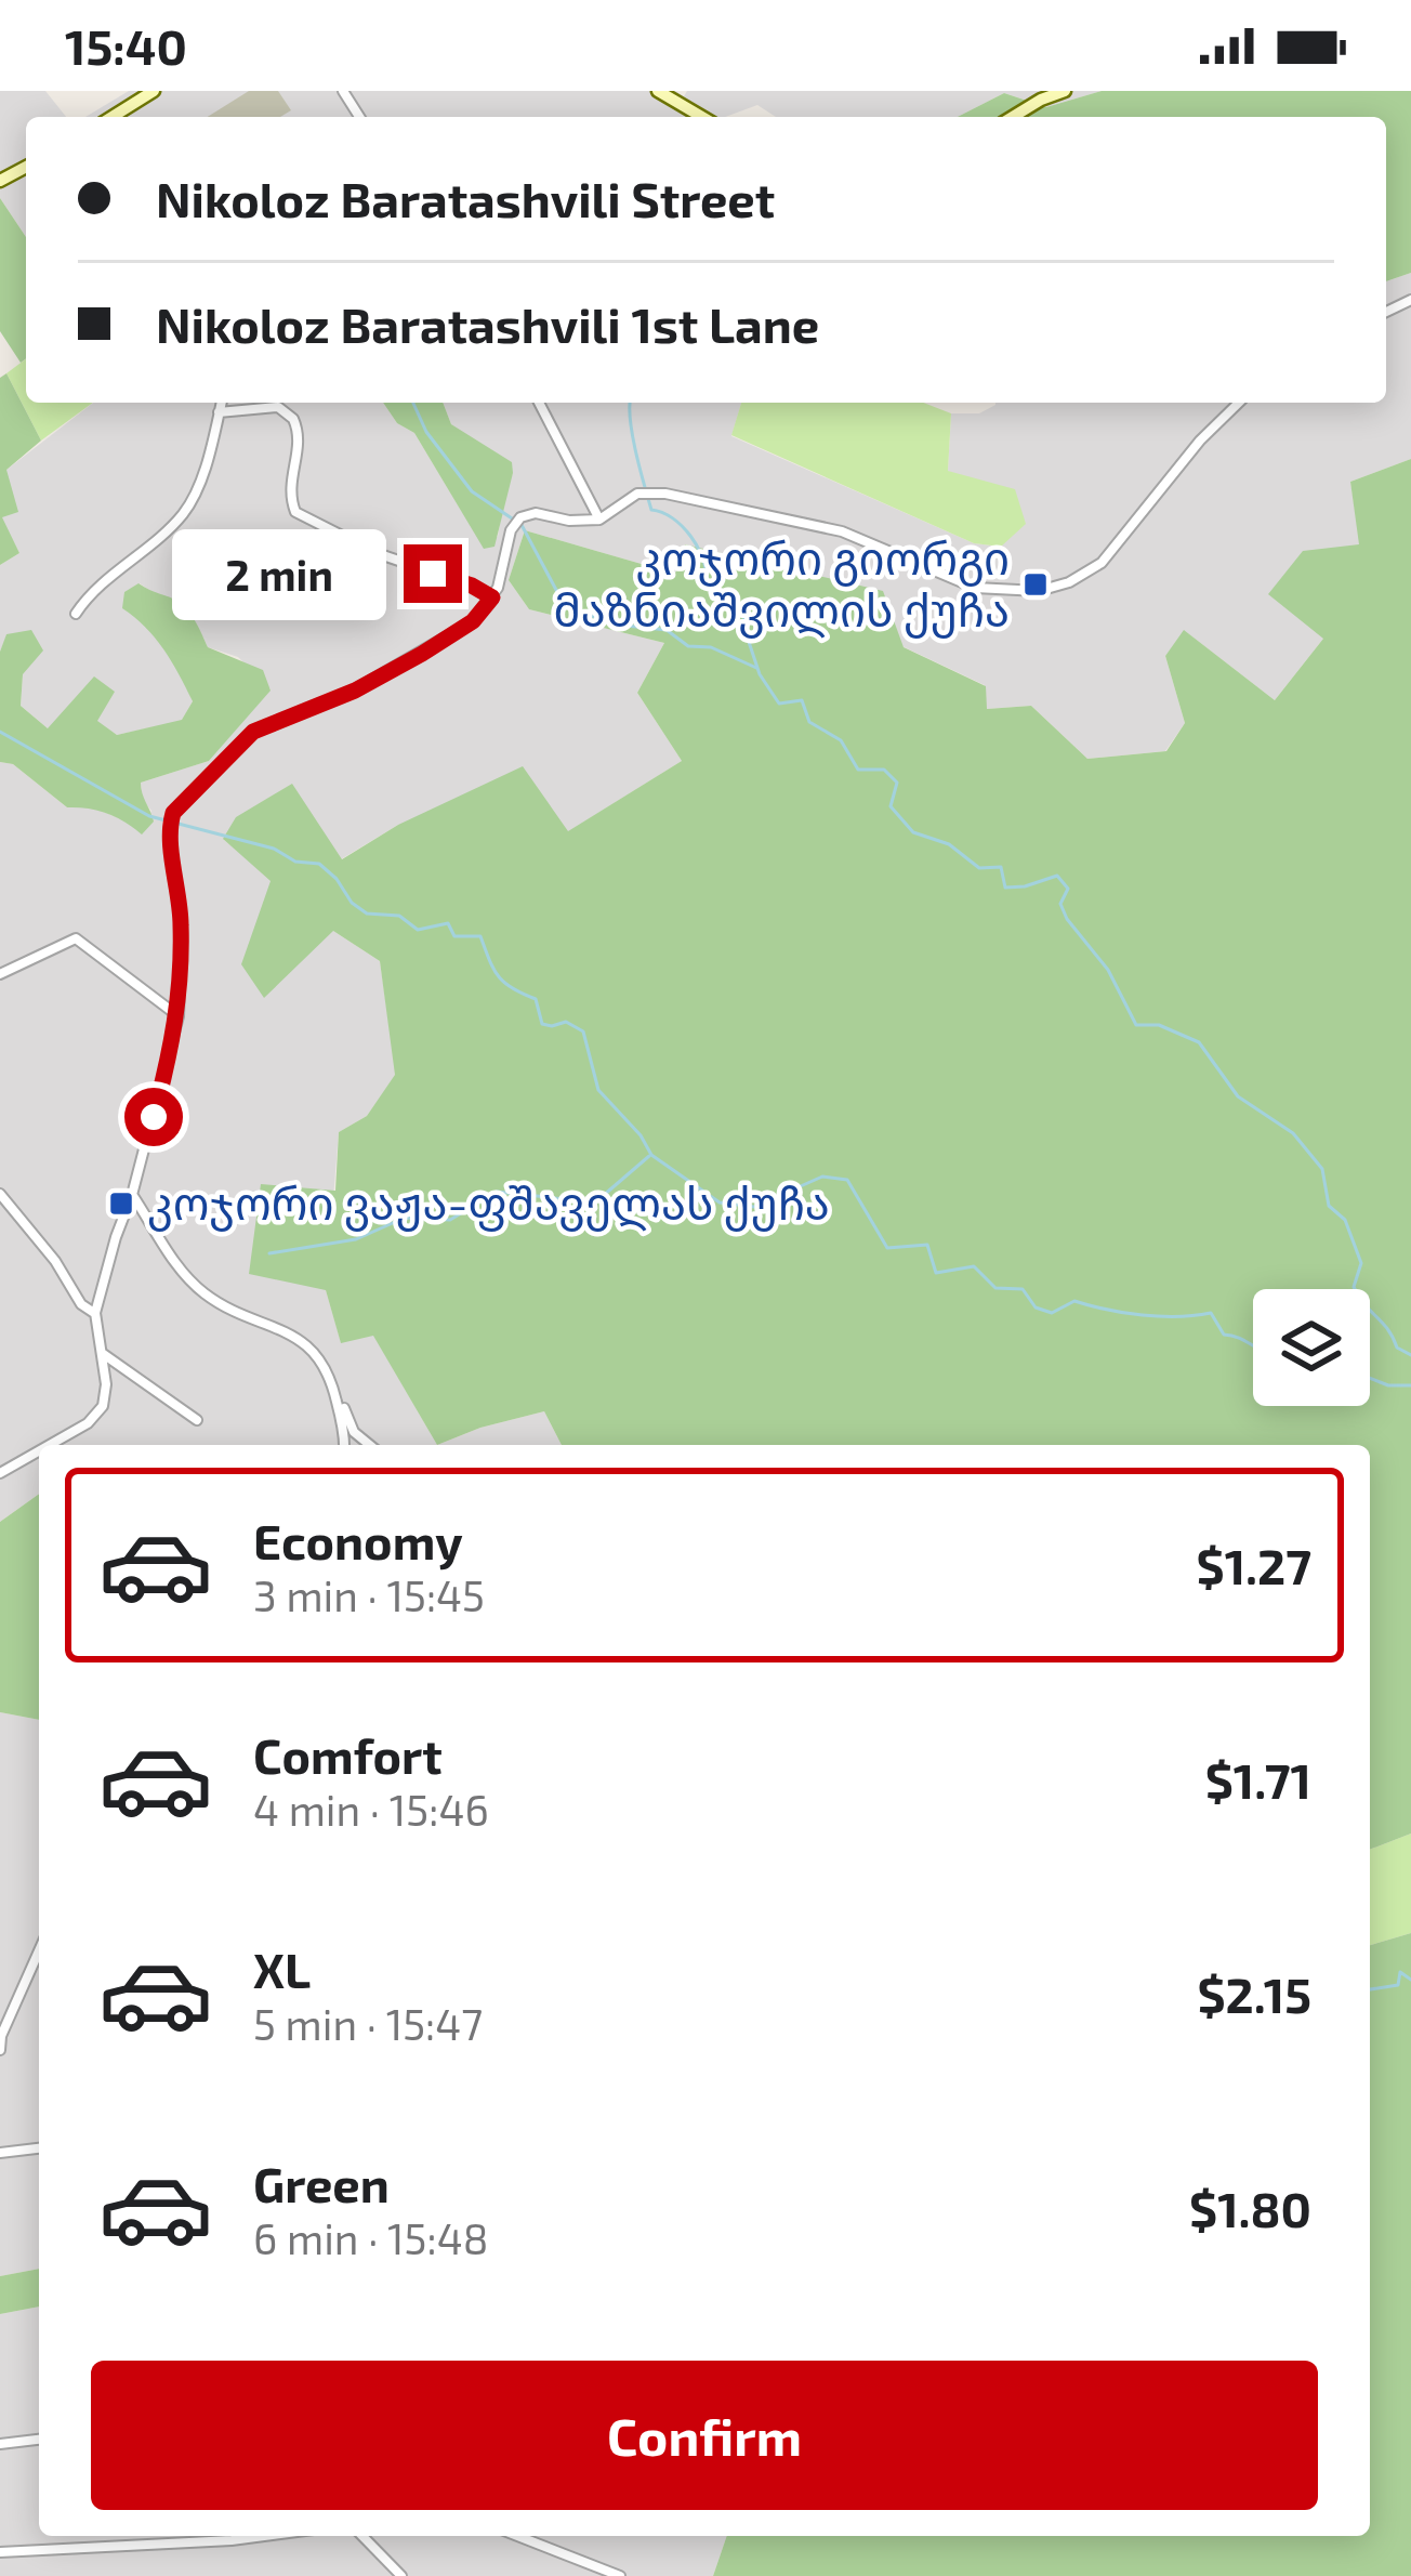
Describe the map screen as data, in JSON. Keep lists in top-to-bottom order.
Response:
{
  "places": {
    "transit": ["კოჯორი გიორგი მაზნიაშვილის ქუჩა", "კოჯორი ვაჟა-ფშაველას ქუჩა"]
  },
  "page": {
    "status": "15:40",
    "banner": ["Nikoloz Baratashvili Street", "Nikoloz Baratashvili 1st Lane"],
    "bubble": "2 min",
    "list": [
      {
        "name": "Economy",
        "note": "3 min · 15:45",
        "value": "$1.27"
      },
      {
        "name": "Comfort",
        "note": "4 min · 15:46",
        "value": "$1.71"
      },
      {
        "name": "XL",
        "note": "5 min · 15:47",
        "value": "$2.15"
      },
      {
        "name": "Green",
        "note": "6 min · 15:48",
        "value": "$1.80"
      }
    ],
    "buttons": "Confirm"
  }
}
